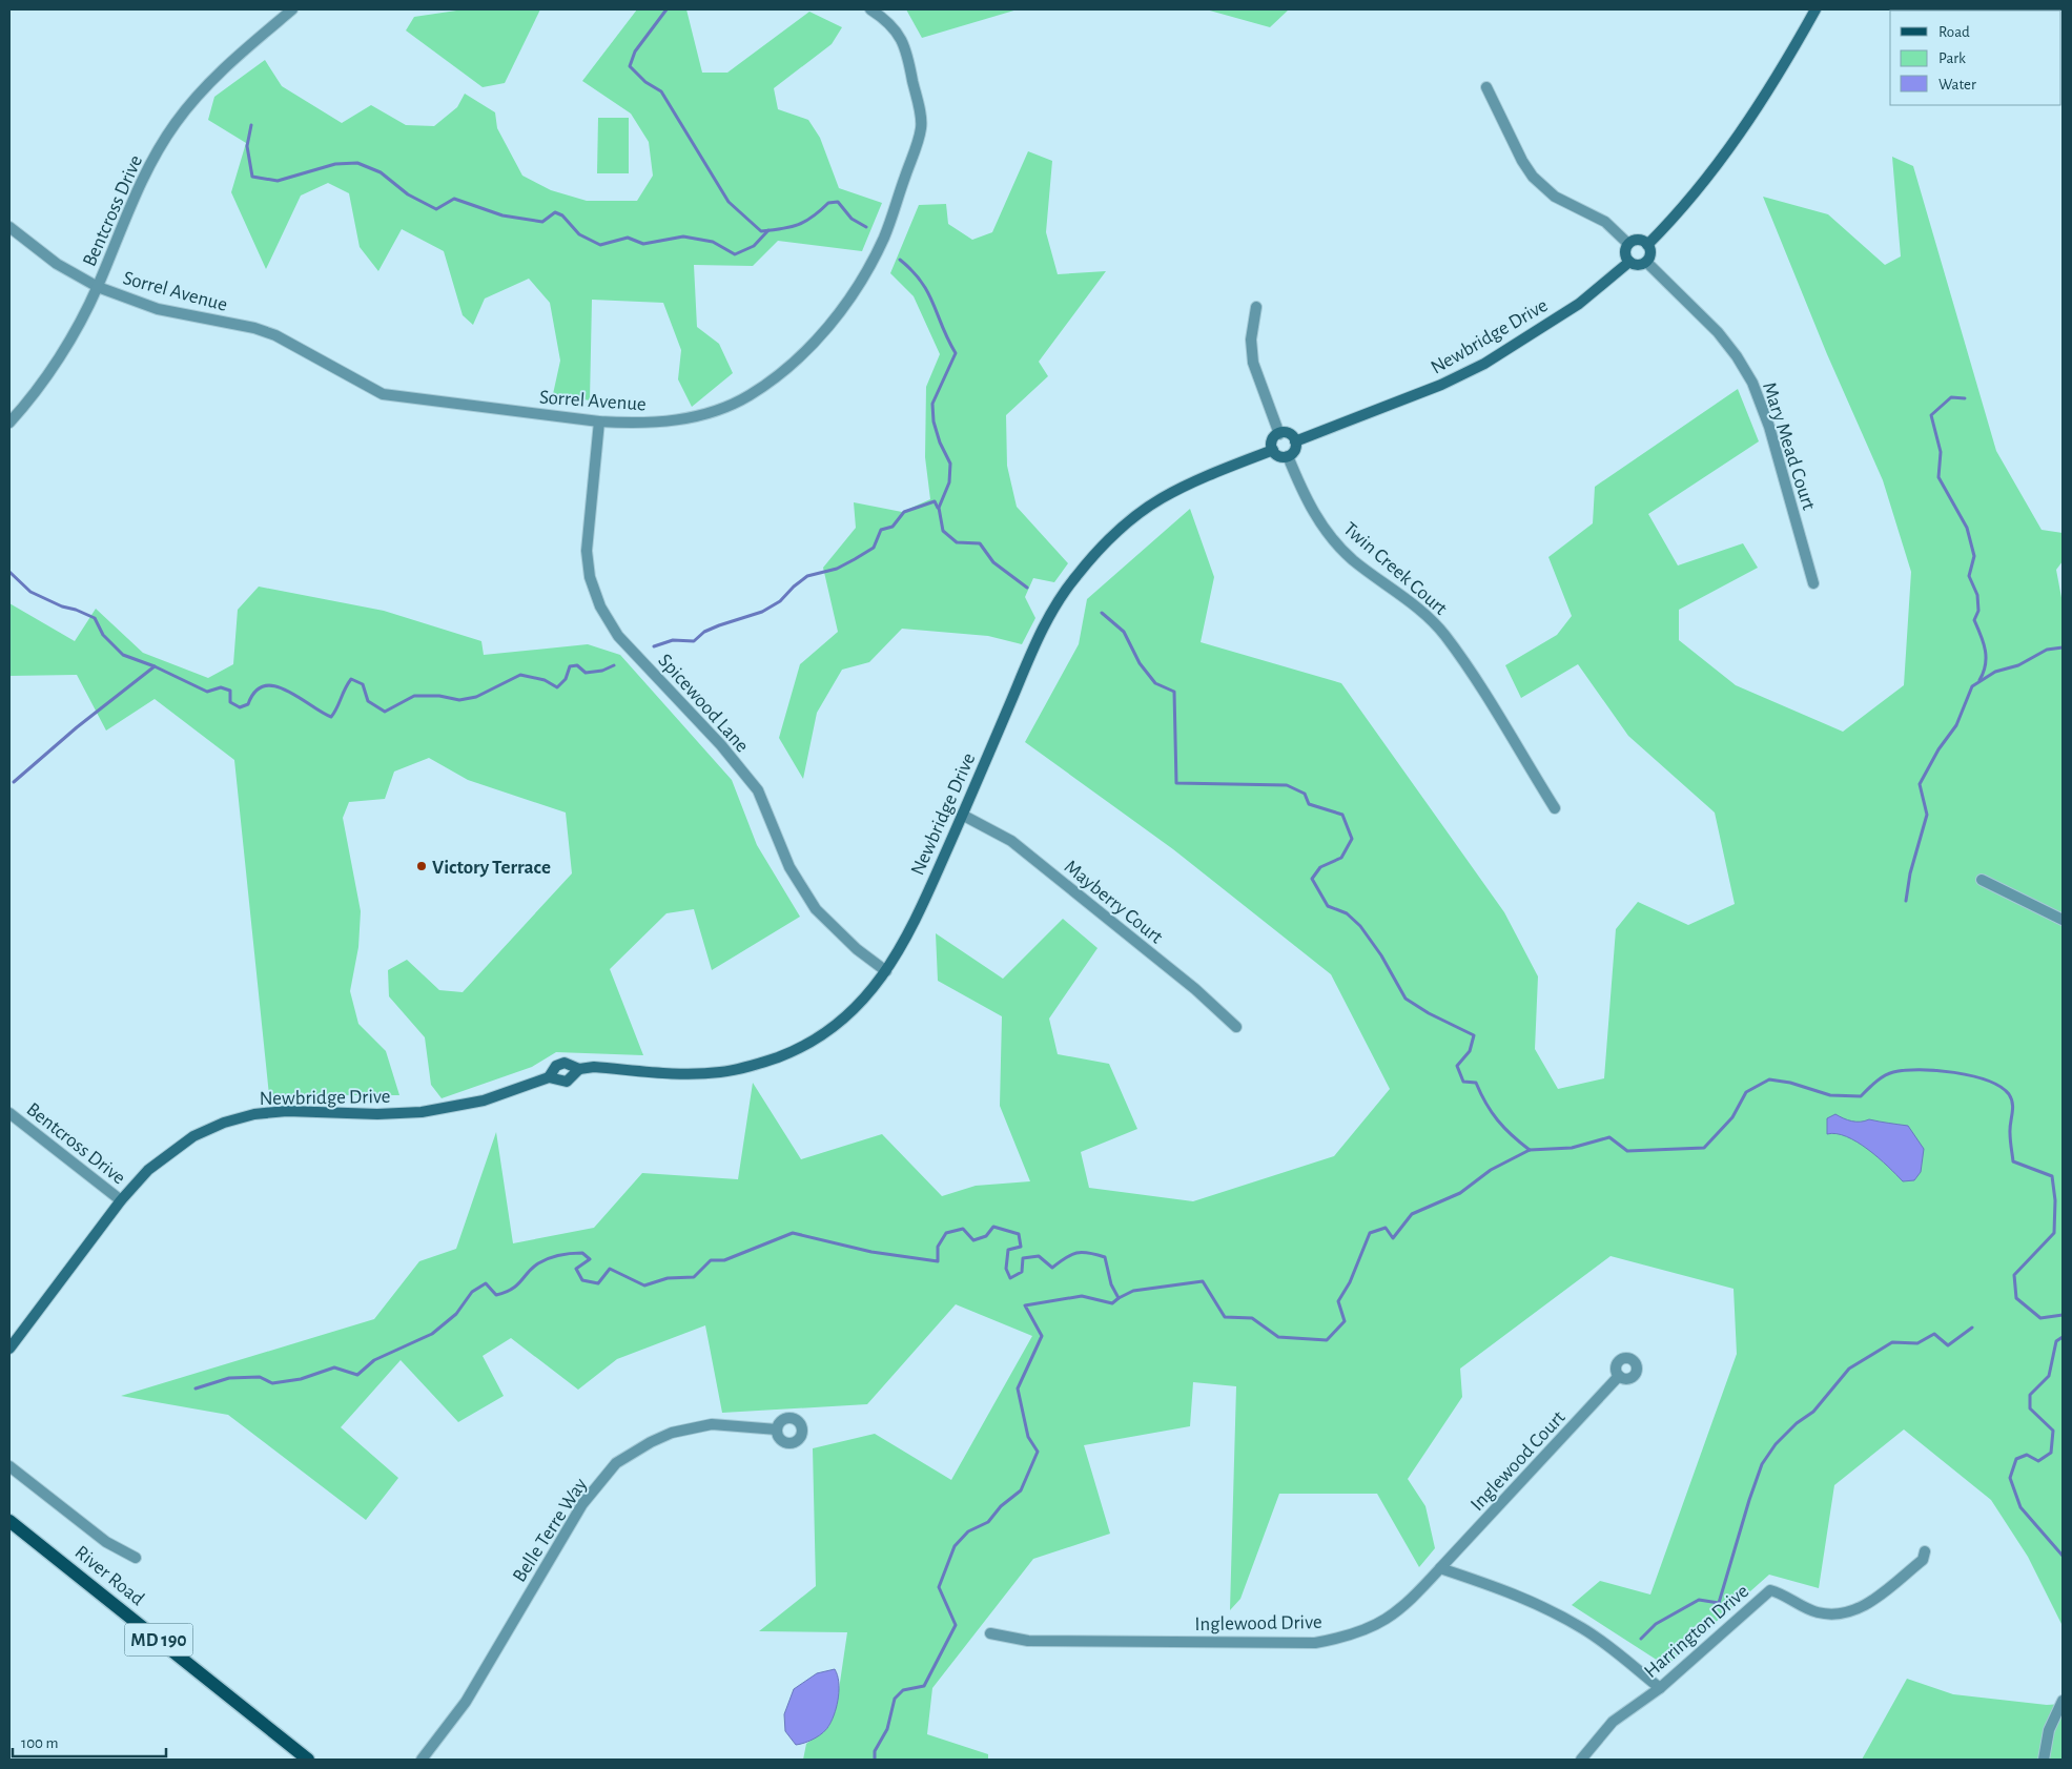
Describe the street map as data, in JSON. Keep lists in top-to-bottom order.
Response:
{
  "streets": {
    "main road": ["River Road", "MD 190"],
    "street": [
      "Bentcross Drive",
      "Sorrel Avenue",
      "Newbridge Drive",
      "Mary Mead Court",
      "Twin Creek Court",
      "Spicewood Lane",
      "Mayberry Court",
      "Inglewood Court",
      "Belle Terre Way",
      "Inglewood Drive",
      "Harrington Drive"
    ]
  },
  "crossings": [
    ["Bentcross Drive", "Sorrel Avenue"],
    ["Bentcross Drive", "Newbridge Drive"],
    ["Sorrel Avenue", "Spicewood Lane"],
    ["Newbridge Drive", "Mary Mead Court"],
    ["Newbridge Drive", "Twin Creek Court"],
    ["Newbridge Drive", "Spicewood Lane"],
    ["Newbridge Drive", "Mayberry Court"],
    ["Inglewood Court", "Inglewood Drive"]
  ],
  "places": ["Victory Terrace"],
  "legend": ["Road", "Park", "Water"],
  "scale_bar": "100 m"
}
